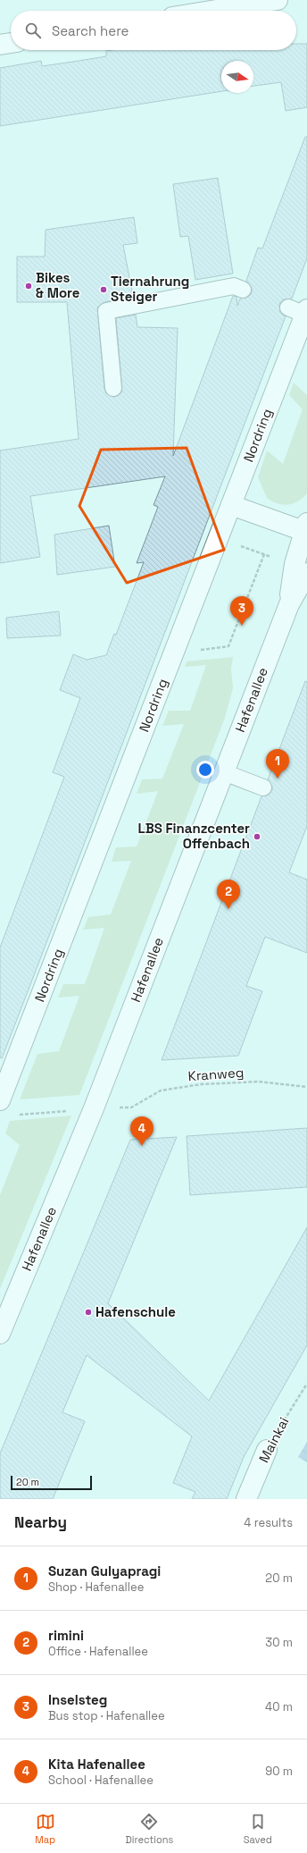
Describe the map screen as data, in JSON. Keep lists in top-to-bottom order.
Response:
{
  "streets": {
    "street": ["Nordring", "Hafenallee", "Mainkai"],
    "path": ["Kranweg"]
  },
  "places": [
    "Bikes & More",
    "Tiernahrung Steiger",
    "LBS Finanzcenter Offenbach",
    "Hafenschule"
  ],
  "scale_bar": "20 m",
  "north": "right",
  "page": {
    "search": "Search here",
    "pins": [
      "3",
      "1",
      "2",
      "4"
    ],
    "scale": "20 m",
    "heading": ["Nearby", "4 results"],
    "list": [
      {
        "mark": "1",
        "name": "Suzan Gulyapragi",
        "note": "Shop · Hafenallee",
        "value": "20 m"
      },
      {
        "mark": "2",
        "name": "rimini",
        "note": "Office · Hafenallee",
        "value": "30 m"
      },
      {
        "mark": "3",
        "name": "Inselsteg",
        "note": "Bus stop · Hafenallee",
        "value": "40 m"
      },
      {
        "mark": "4",
        "name": "Kita Hafenallee",
        "note": "School · Hafenallee",
        "value": "90 m"
      }
    ],
    "nav": ["Map", "Directions", "Saved"]
  }
}
